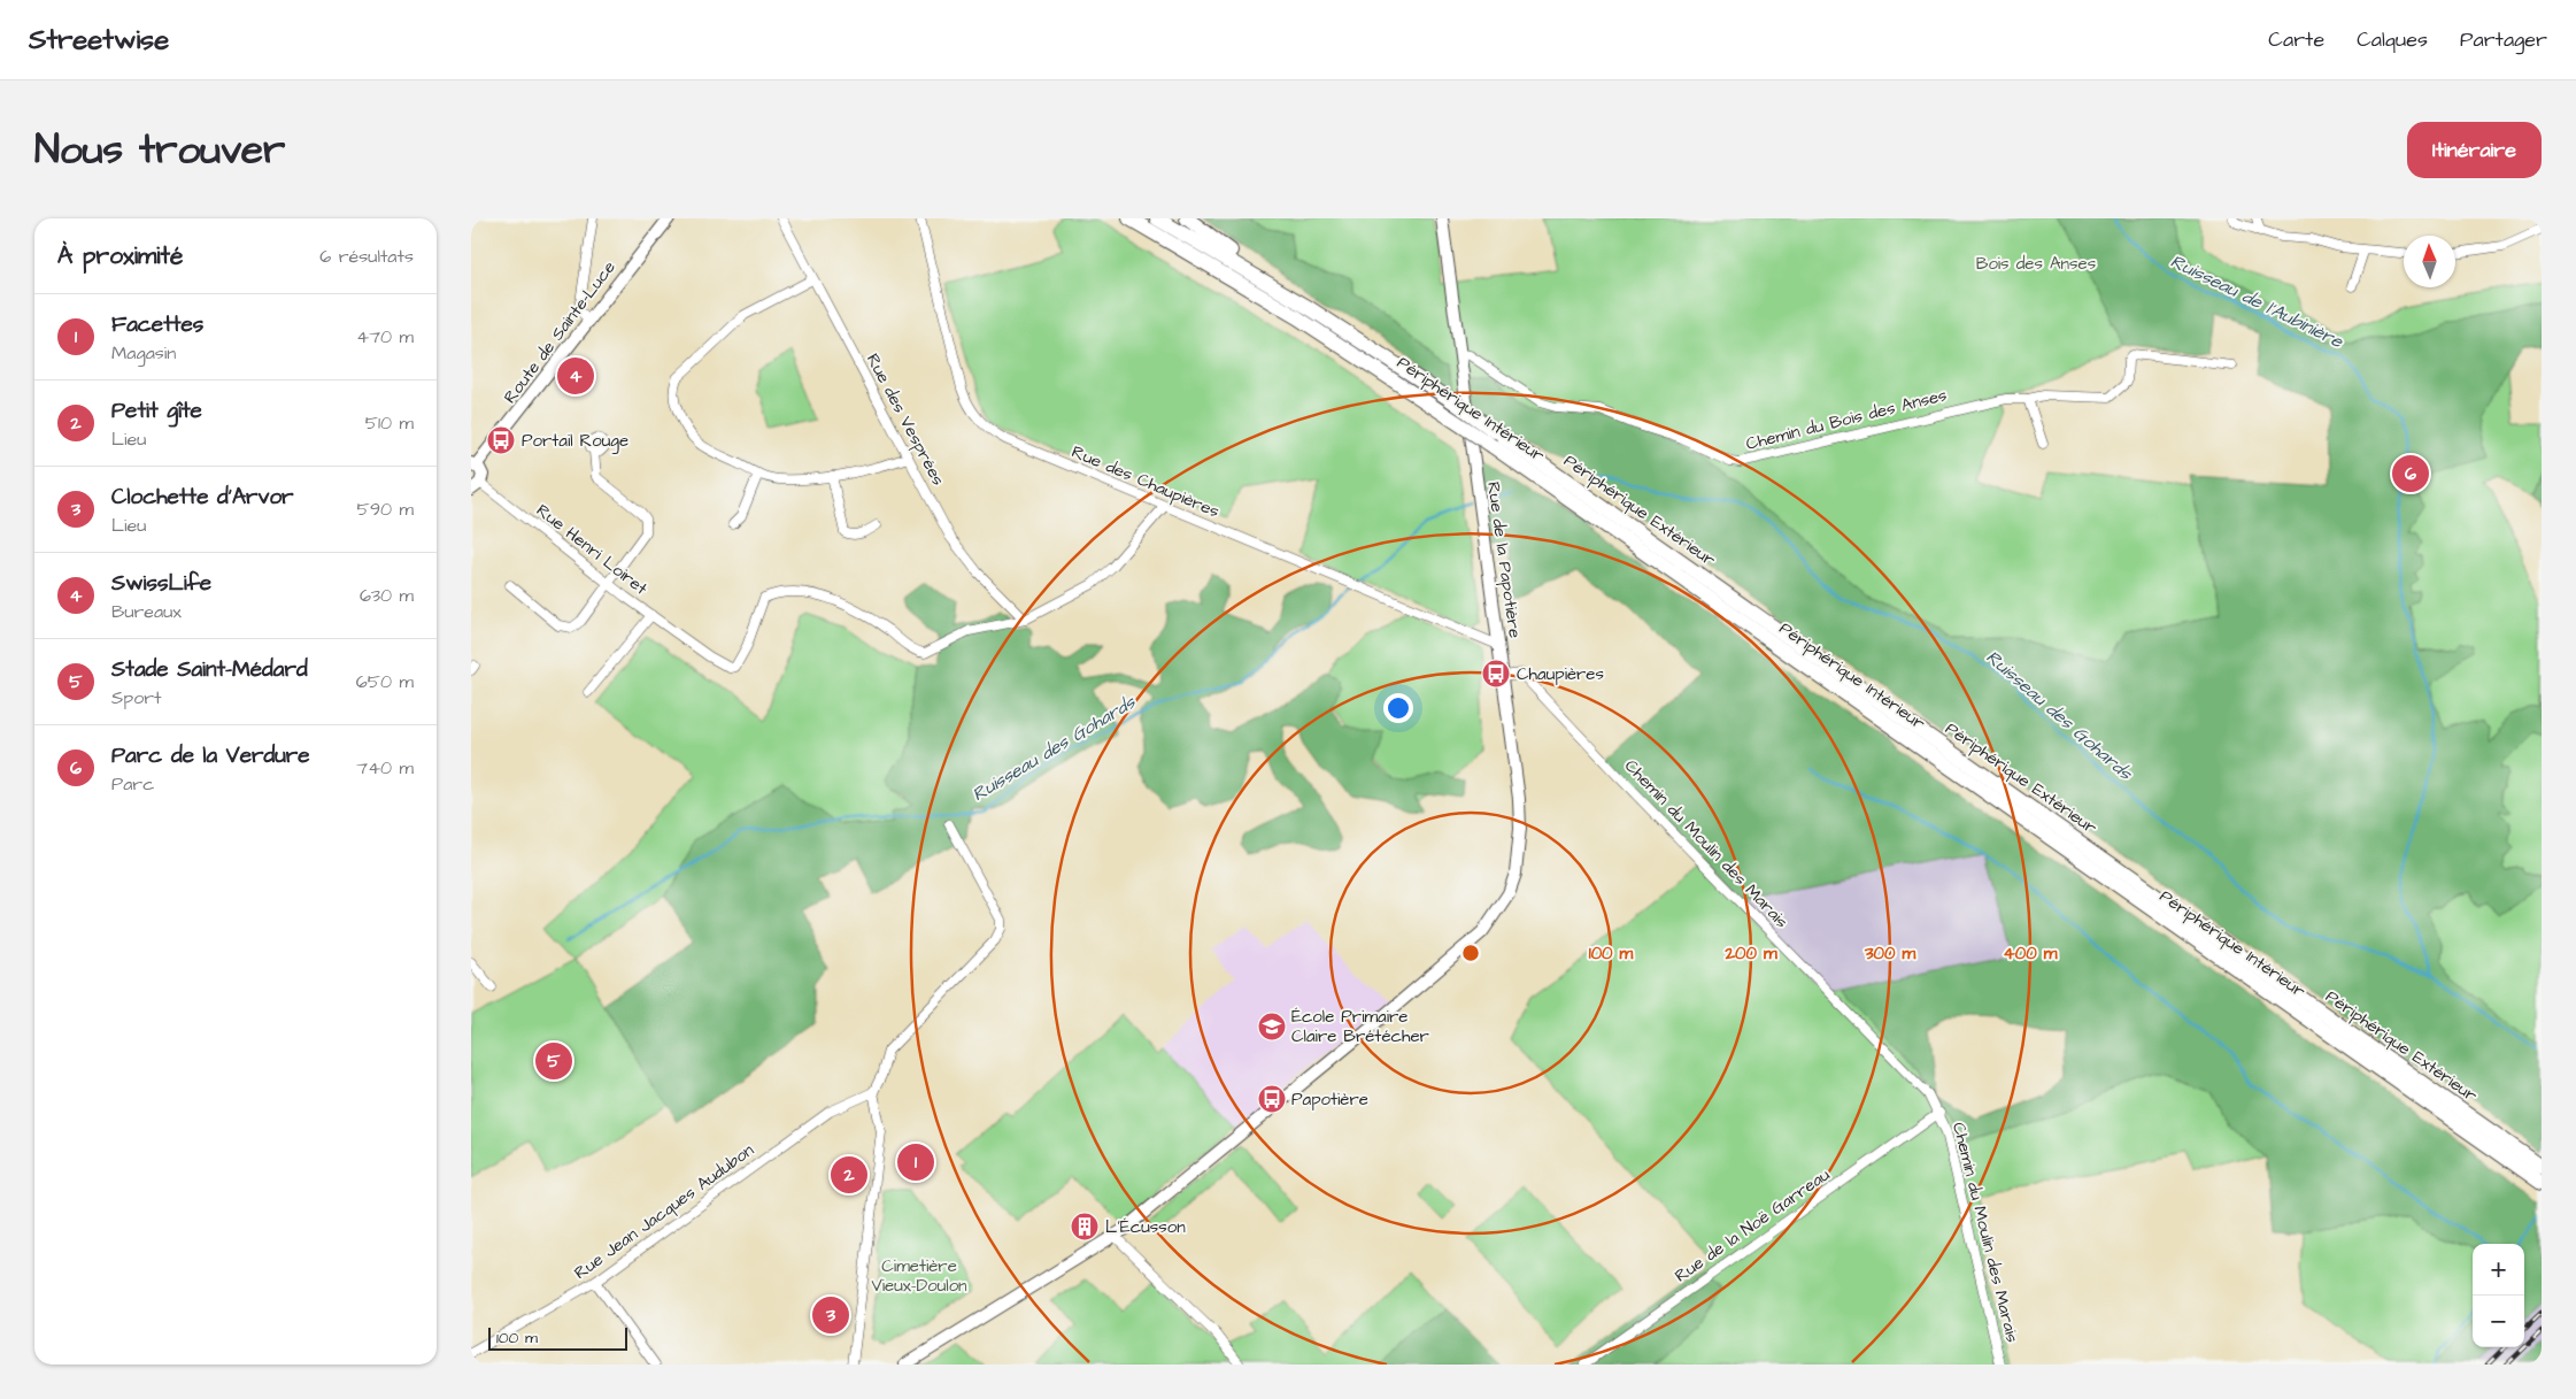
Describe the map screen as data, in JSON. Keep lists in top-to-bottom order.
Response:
{
  "streets": {
    "highway": ["Périphérique Intérieur", "Périphérique Extérieur"],
    "street": [
      "Route de Sainte-Luce",
      "Rue des Vesprées",
      "Chemin du Bois des Anses",
      "Rue des Chaupières",
      "Rue Henri Loiret",
      "Rue de la Papotière",
      "Chemin du Moulin des Marais",
      "Rue Jean Jacques Audubon",
      "Rue de la Noë Garreau"
    ]
  },
  "crossings": [
    ["Route de Sainte-Luce", "Rue Henri Loiret"],
    ["Rue des Vesprées", "Rue Henri Loiret"],
    ["Chemin du Bois des Anses", "Rue de la Papotière"],
    ["Rue des Chaupières", "Rue de la Papotière"],
    ["Rue de la Papotière", "Chemin du Moulin des Marais"],
    ["Chemin du Moulin des Marais", "Rue de la Noë Garreau"]
  ],
  "water": ["Ruisseau de l'Aubinière", "Ruisseau des Gohards"],
  "parks": ["Bois des Anses", "Cimetière Vieux-Doulon"],
  "places": {
    "bus stop": ["Portail Rouge", "Chaupières", "Papotière"],
    "school or university": ["École Primaire Claire Brétécher"],
    "building": ["L'Écusson"]
  },
  "scale_bar": "100 m",
  "north": "top",
  "page": {
    "header": "Streetwise",
    "nav": ["Carte", "Calques", "Partager"],
    "title": "Nous trouver",
    "buttons": "Itinéraire",
    "heading": ["À proximité", "6 résultats"],
    "list": [
      {
        "mark": "1",
        "name": "Facettes",
        "note": "Magasin",
        "value": "470 m"
      },
      {
        "mark": "2",
        "name": "Petit gîte",
        "note": "Lieu",
        "value": "510 m"
      },
      {
        "mark": "3",
        "name": "Clochette d'Arvor",
        "note": "Lieu",
        "value": "590 m"
      },
      {
        "mark": "4",
        "name": "SwissLife",
        "note": "Bureaux",
        "value": "630 m"
      },
      {
        "mark": "5",
        "name": "Stade Saint-Médard",
        "note": "Sport",
        "value": "650 m"
      },
      {
        "mark": "6",
        "name": "Parc de la Verdure",
        "note": "Parc",
        "value": "740 m"
      }
    ],
    "pins": [
      "4",
      "6",
      "5",
      "1",
      "2",
      "3"
    ],
    "map_buttons": ["+", "−"],
    "scale": "100 m"
  },
  "rings": [
    "100 m",
    "200 m",
    "300 m",
    "400 m"
  ]
}
